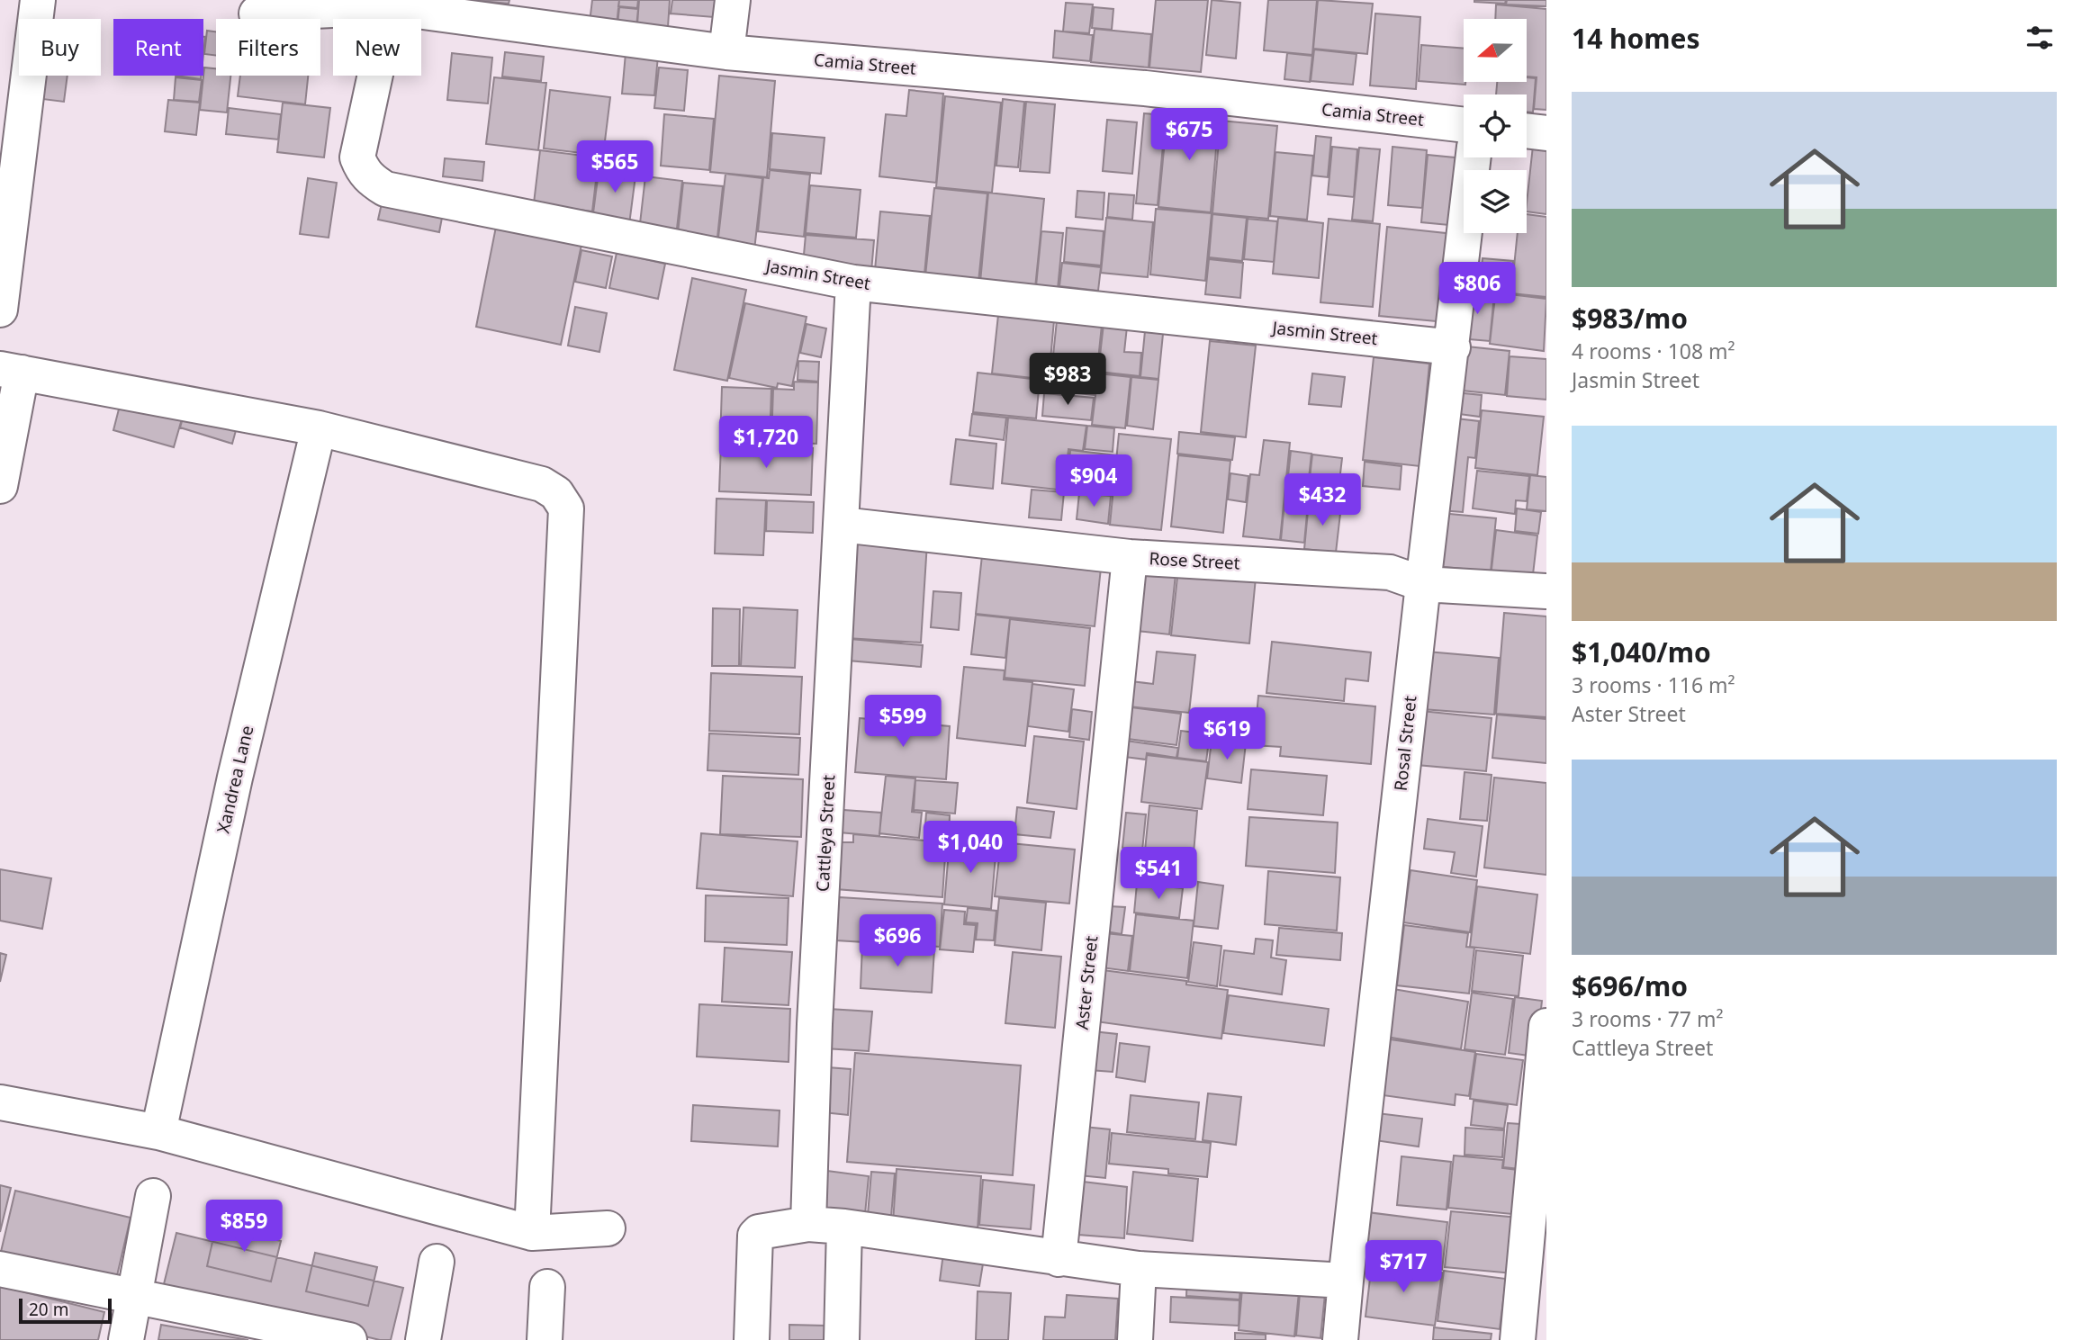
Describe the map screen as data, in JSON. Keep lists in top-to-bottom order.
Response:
{
  "streets": {
    "street": [
      "Camia Street",
      "Jasmin Street",
      "Rose Street",
      "Rosal Street",
      "Xandrea Lane",
      "Cattleya Street",
      "Aster Street"
    ]
  },
  "crossings": [
    ["Camia Street", "Jasmin Street"],
    ["Jasmin Street", "Rosal Street"],
    ["Jasmin Street", "Cattleya Street"],
    ["Rose Street", "Rosal Street"],
    ["Rose Street", "Cattleya Street"],
    ["Rose Street", "Aster Street"]
  ],
  "scale_bar": "20 m",
  "north": "left",
  "page": {
    "heading": "14 homes",
    "chip": [
      "Buy",
      "Rent",
      "Filters",
      "New"
    ],
    "list": [
      {
        "name": "$983/mo",
        "note": "4 rooms · 108 m² · Jasmin Street"
      },
      {
        "name": "$1,040/mo",
        "note": "3 rooms · 116 m² · Aster Street"
      },
      {
        "name": "$696/mo",
        "note": "3 rooms · 77 m² · Cattleya Street"
      }
    ],
    "price": [
      "$675",
      "$565",
      "$806",
      "$983",
      "$1,720",
      "$904",
      "$432",
      "$599",
      "$619",
      "$1,040",
      "$541",
      "$696",
      "$859",
      "$717"
    ],
    "scale": "20 m"
  }
}
